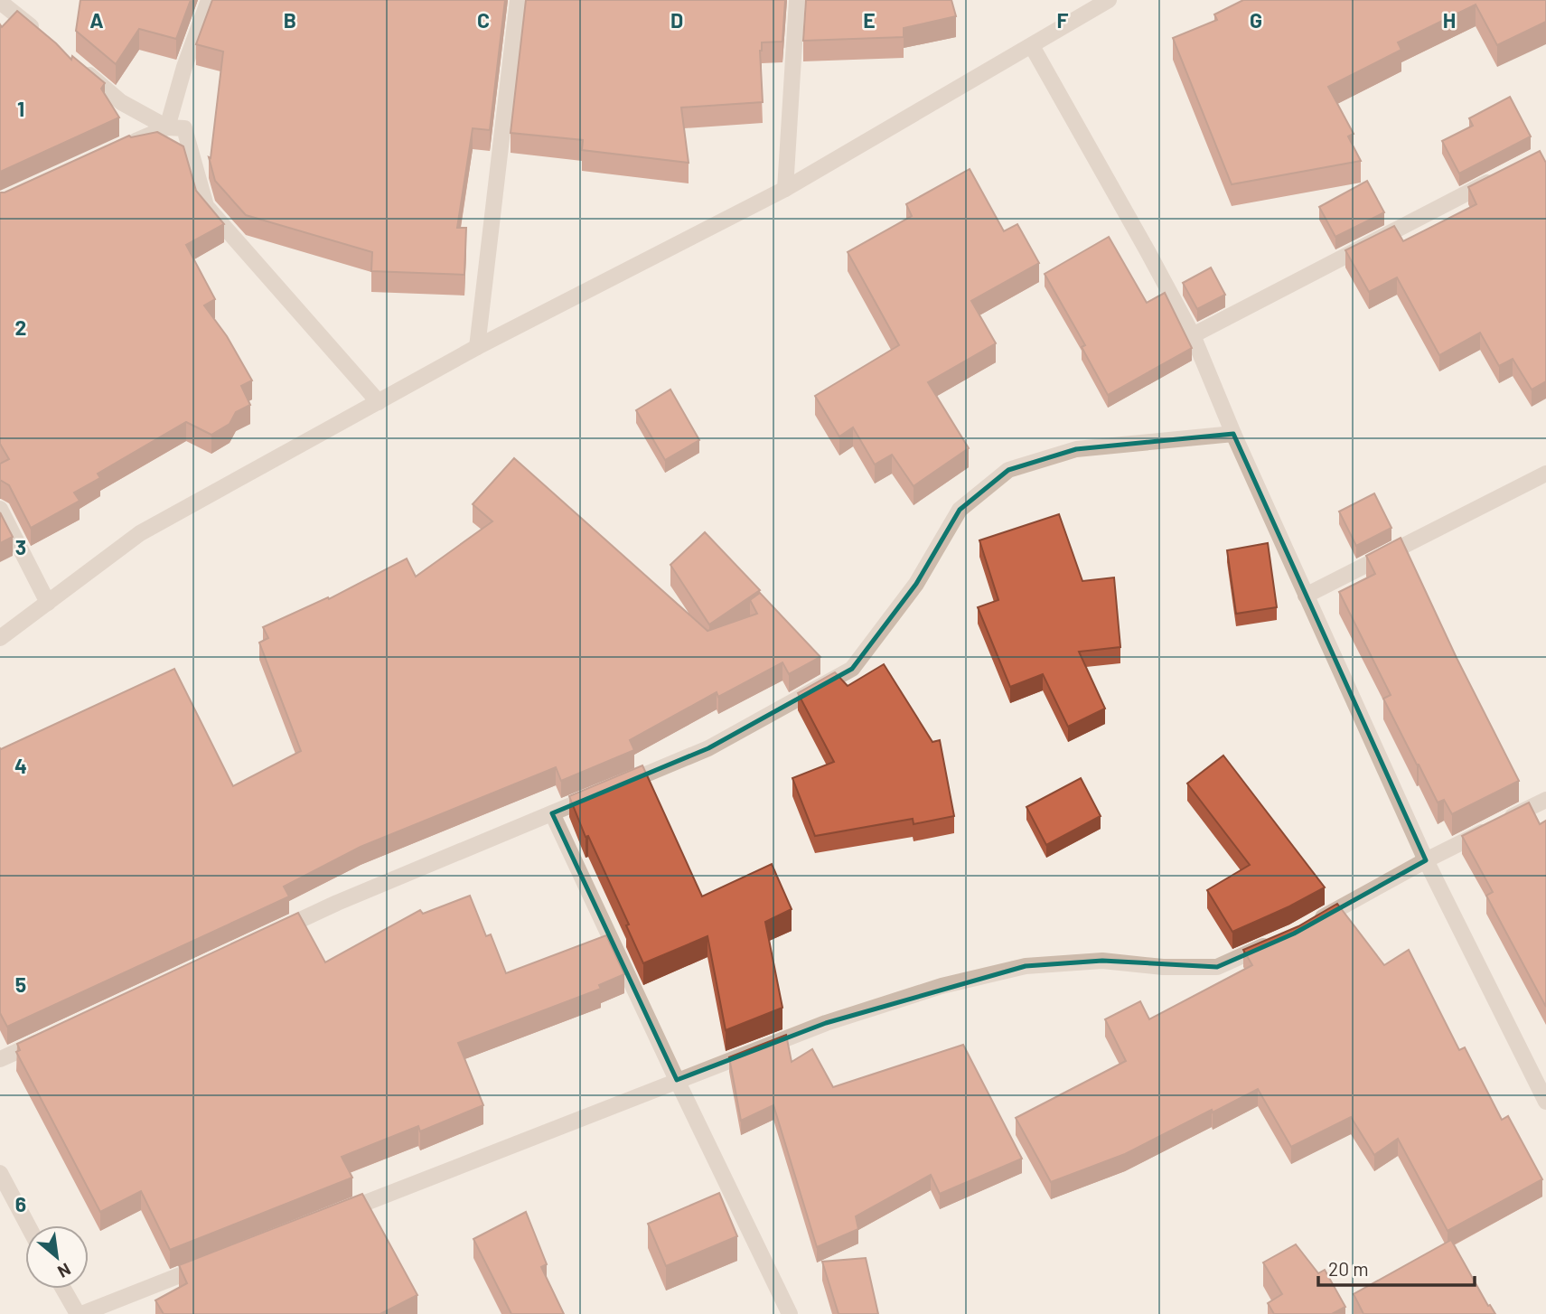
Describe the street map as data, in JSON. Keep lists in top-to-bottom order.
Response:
{
  "scale_bar": "20 m",
  "north": "bottom right",
  "grid": {
    "columns": [
      "A",
      "B",
      "C",
      "D",
      "E",
      "F",
      "G",
      "H"
    ],
    "rows": [
      "1",
      "2",
      "3",
      "4",
      "5",
      "6"
    ]
  }
}
